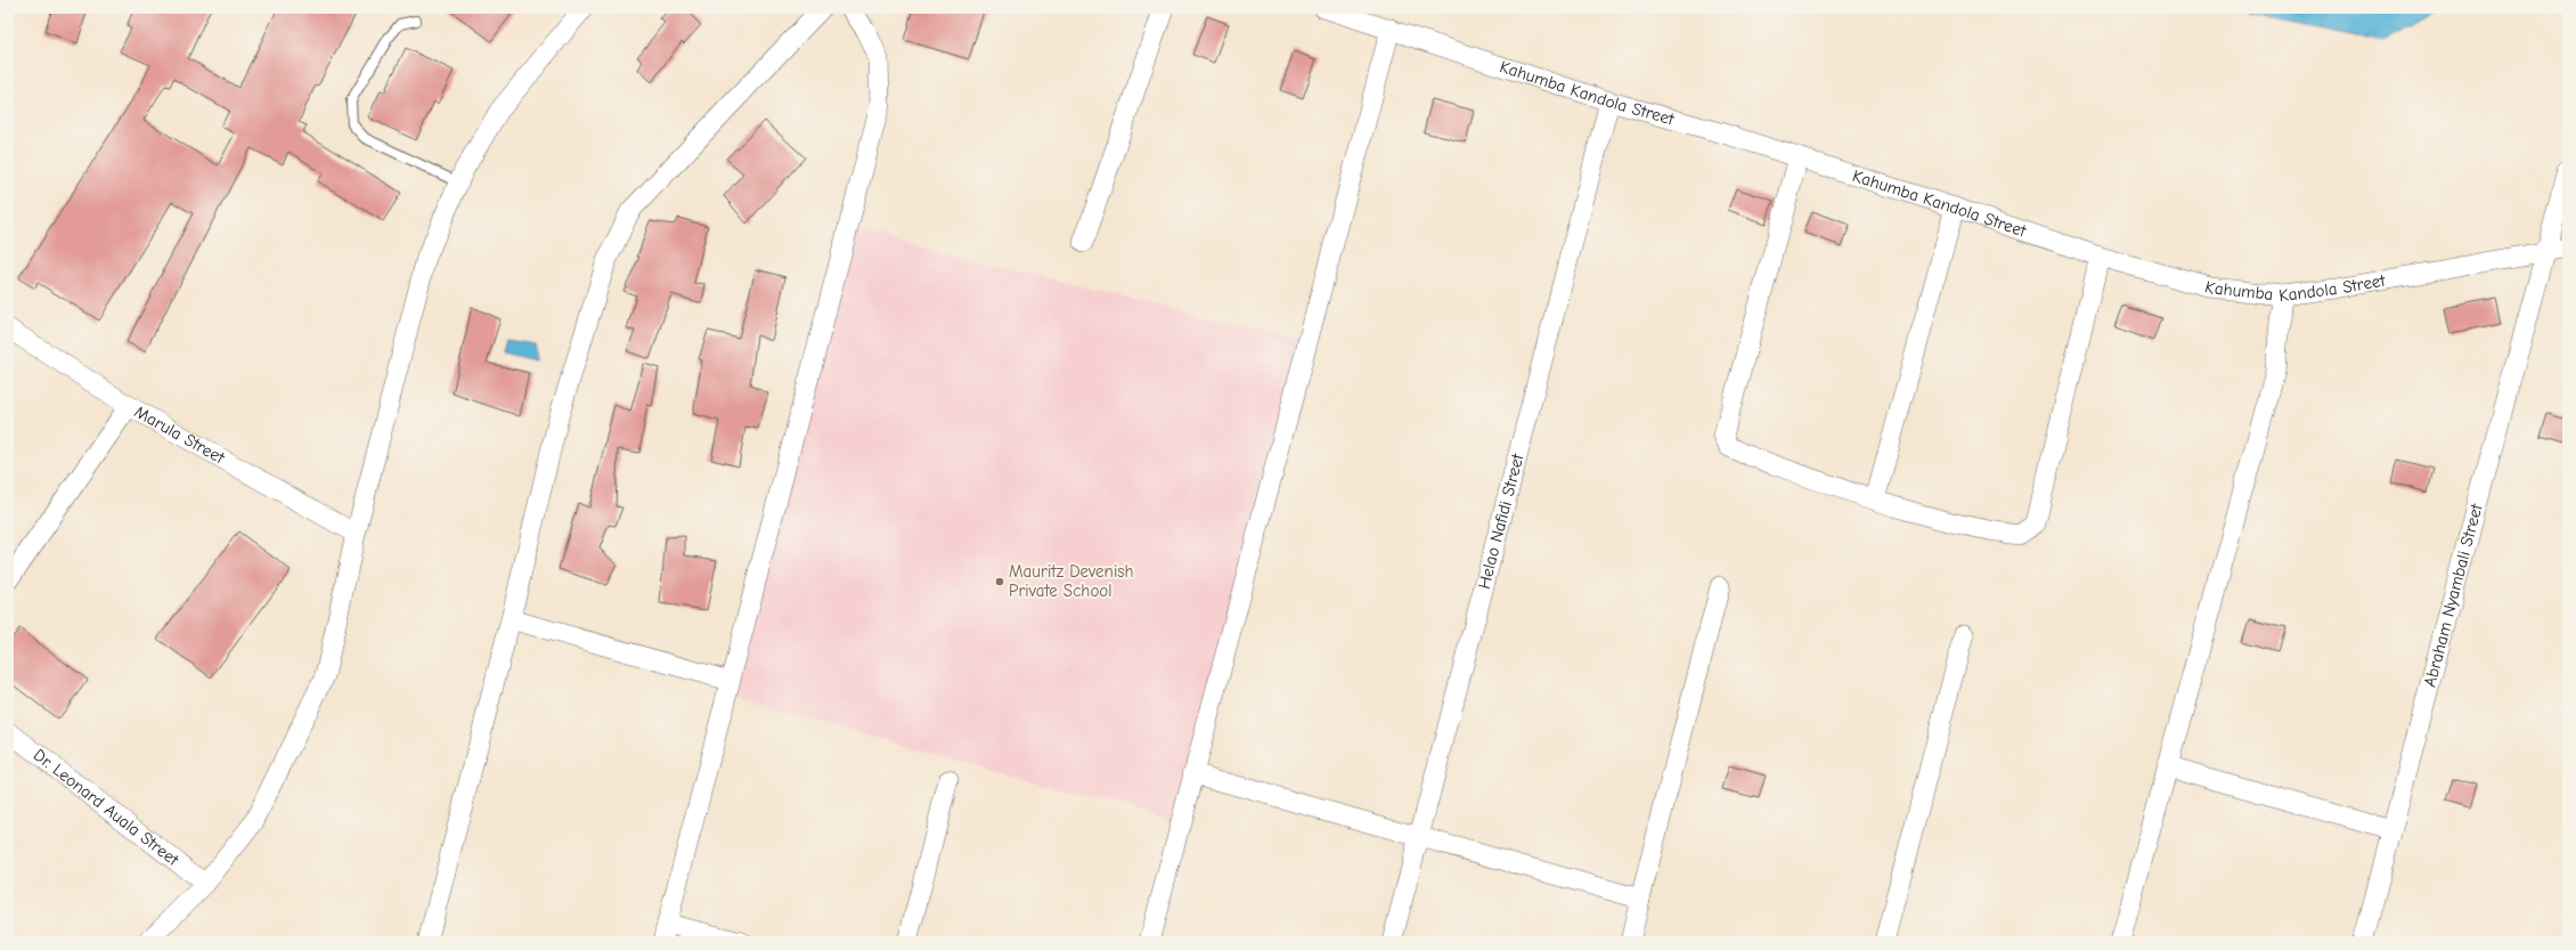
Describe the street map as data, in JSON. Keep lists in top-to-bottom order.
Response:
{
  "streets": {
    "street": [
      "Kahumba Kandola Street",
      "Marula Street",
      "Helao Nafidi Street",
      "Abraham Nyambali Street",
      "Dr. Leonard Auala Street"
    ]
  },
  "crossings": [
    ["Kahumba Kandola Street", "Helao Nafidi Street"],
    ["Kahumba Kandola Street", "Abraham Nyambali Street"]
  ],
  "places": ["Mauritz Devenish Private School"]
}
